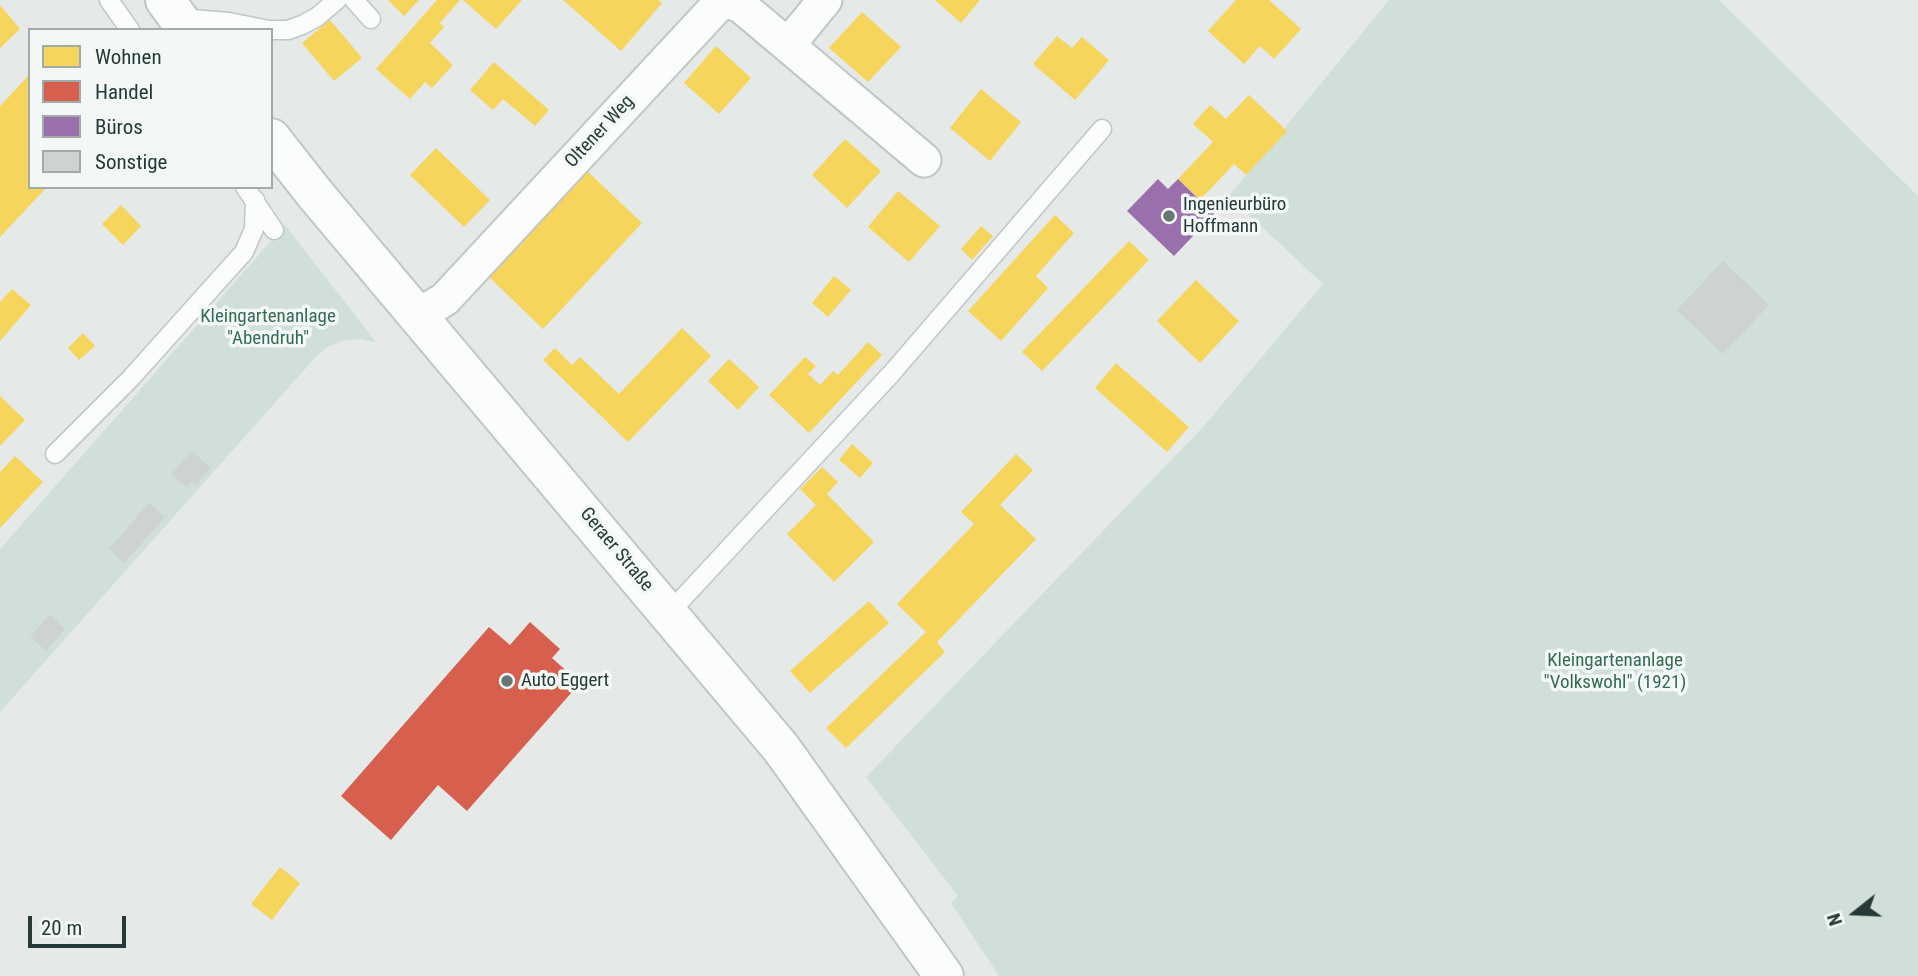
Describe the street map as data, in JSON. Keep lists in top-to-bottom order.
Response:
{
  "streets": {
    "main road": ["Geraer Straße"],
    "street": ["Oltener Weg"]
  },
  "crossings": [
    ["Oltener Weg", "Geraer Straße"]
  ],
  "parks": ["Kleingartenanlage \"Abendruh\"", "Kleingartenanlage \"Volkswohl\" (1921)"],
  "places": ["Ingenieurbüro Hoffmann", "Auto Eggert"],
  "legend": [
    "Wohnen",
    "Handel",
    "Büros",
    "Sonstige"
  ],
  "scale_bar": "20 m",
  "north": "left"
}
